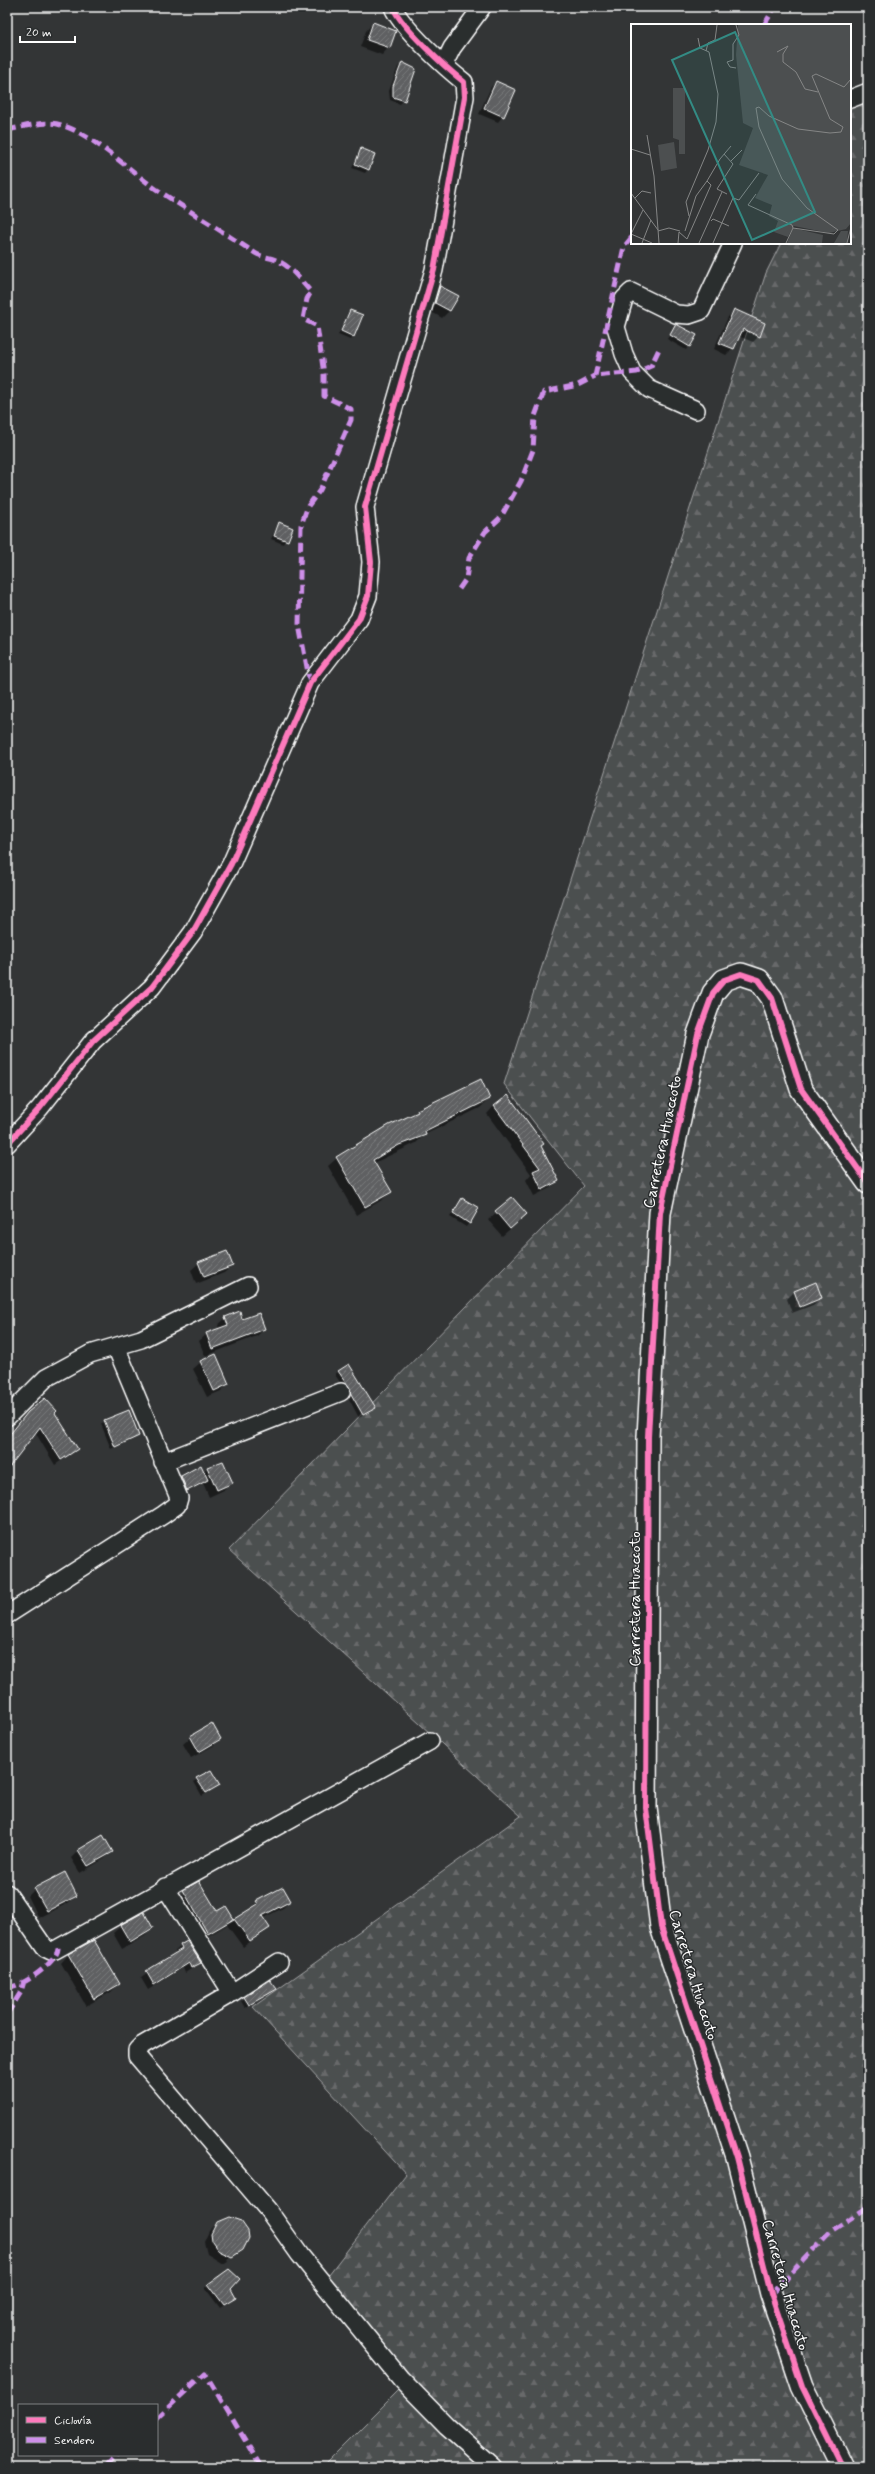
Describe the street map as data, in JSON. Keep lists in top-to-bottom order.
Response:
{
  "streets": {
    "street": ["Carretera Huaccoto"]
  },
  "legend": ["Ciclovía", "Sendero"],
  "scale_bar": "20 m"
}
